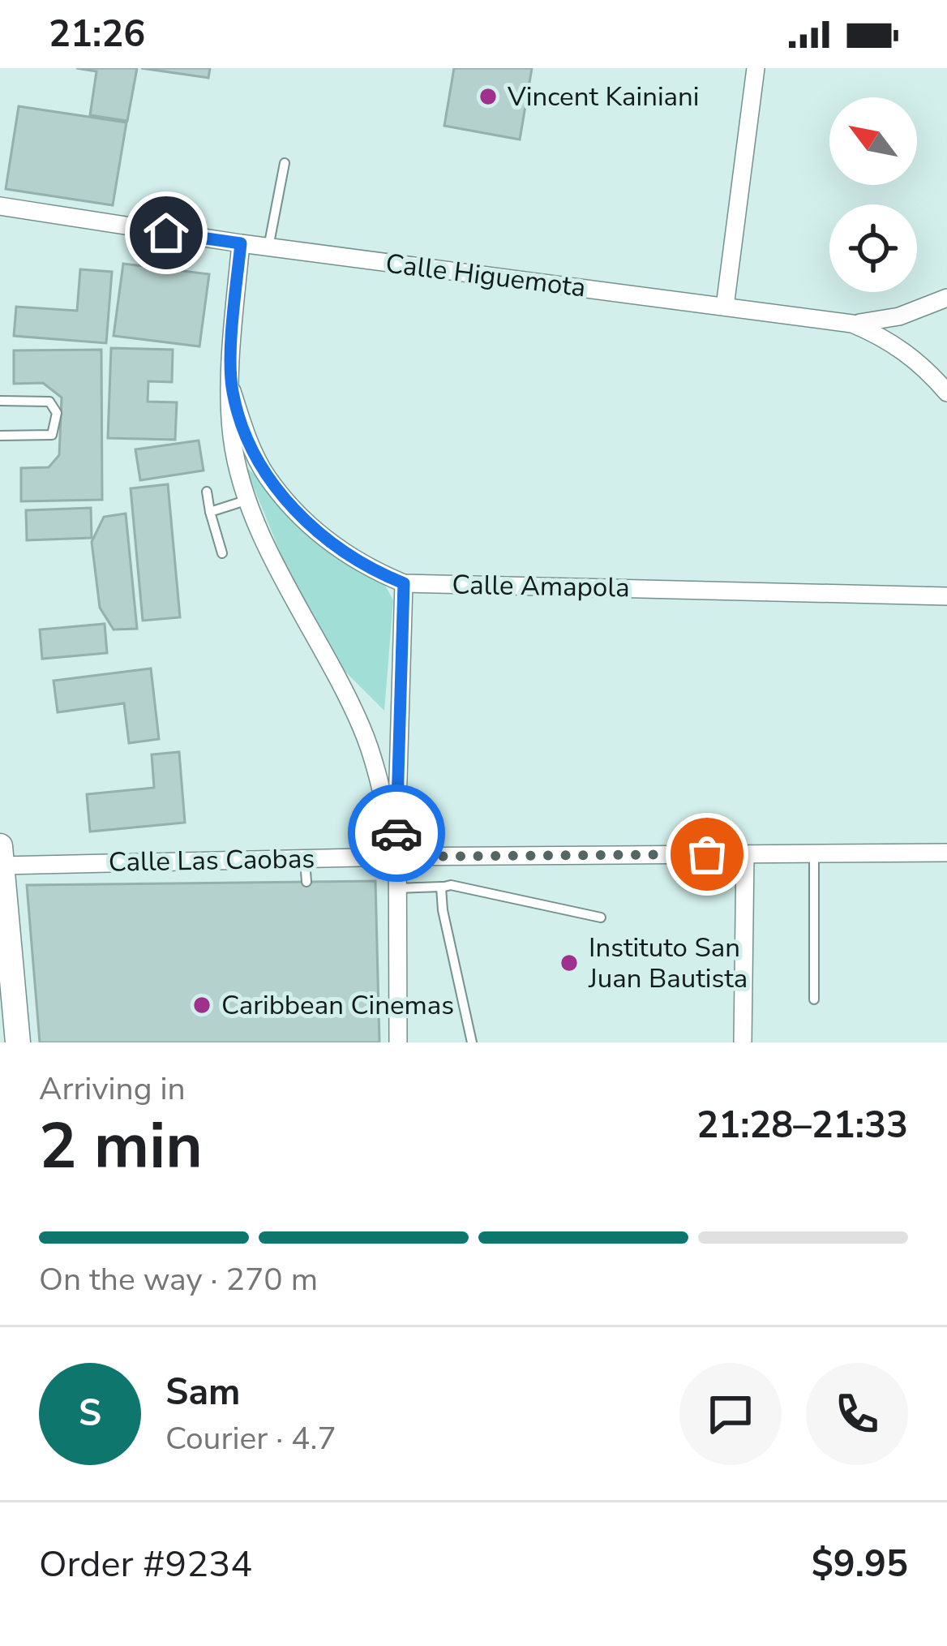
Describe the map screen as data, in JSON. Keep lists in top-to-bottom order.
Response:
{
  "streets": {
    "street": ["Calle Higuemota", "Calle Amapola", "Calle Las Caobas"]
  },
  "places": ["Vincent Kainiani", "Instituto San Juan Bautista", "Caribbean Cinemas"],
  "north": "top left",
  "page": {
    "status": "21:26",
    "heading": ["2 min", "Arriving in", "21:28–21:33"],
    "panel": [
      "Sam",
      "Courier · 4.7",
      "Order #9234",
      "$9.95"
    ],
    "bar": "On the way · 270 m",
    "round": "S"
  }
}
